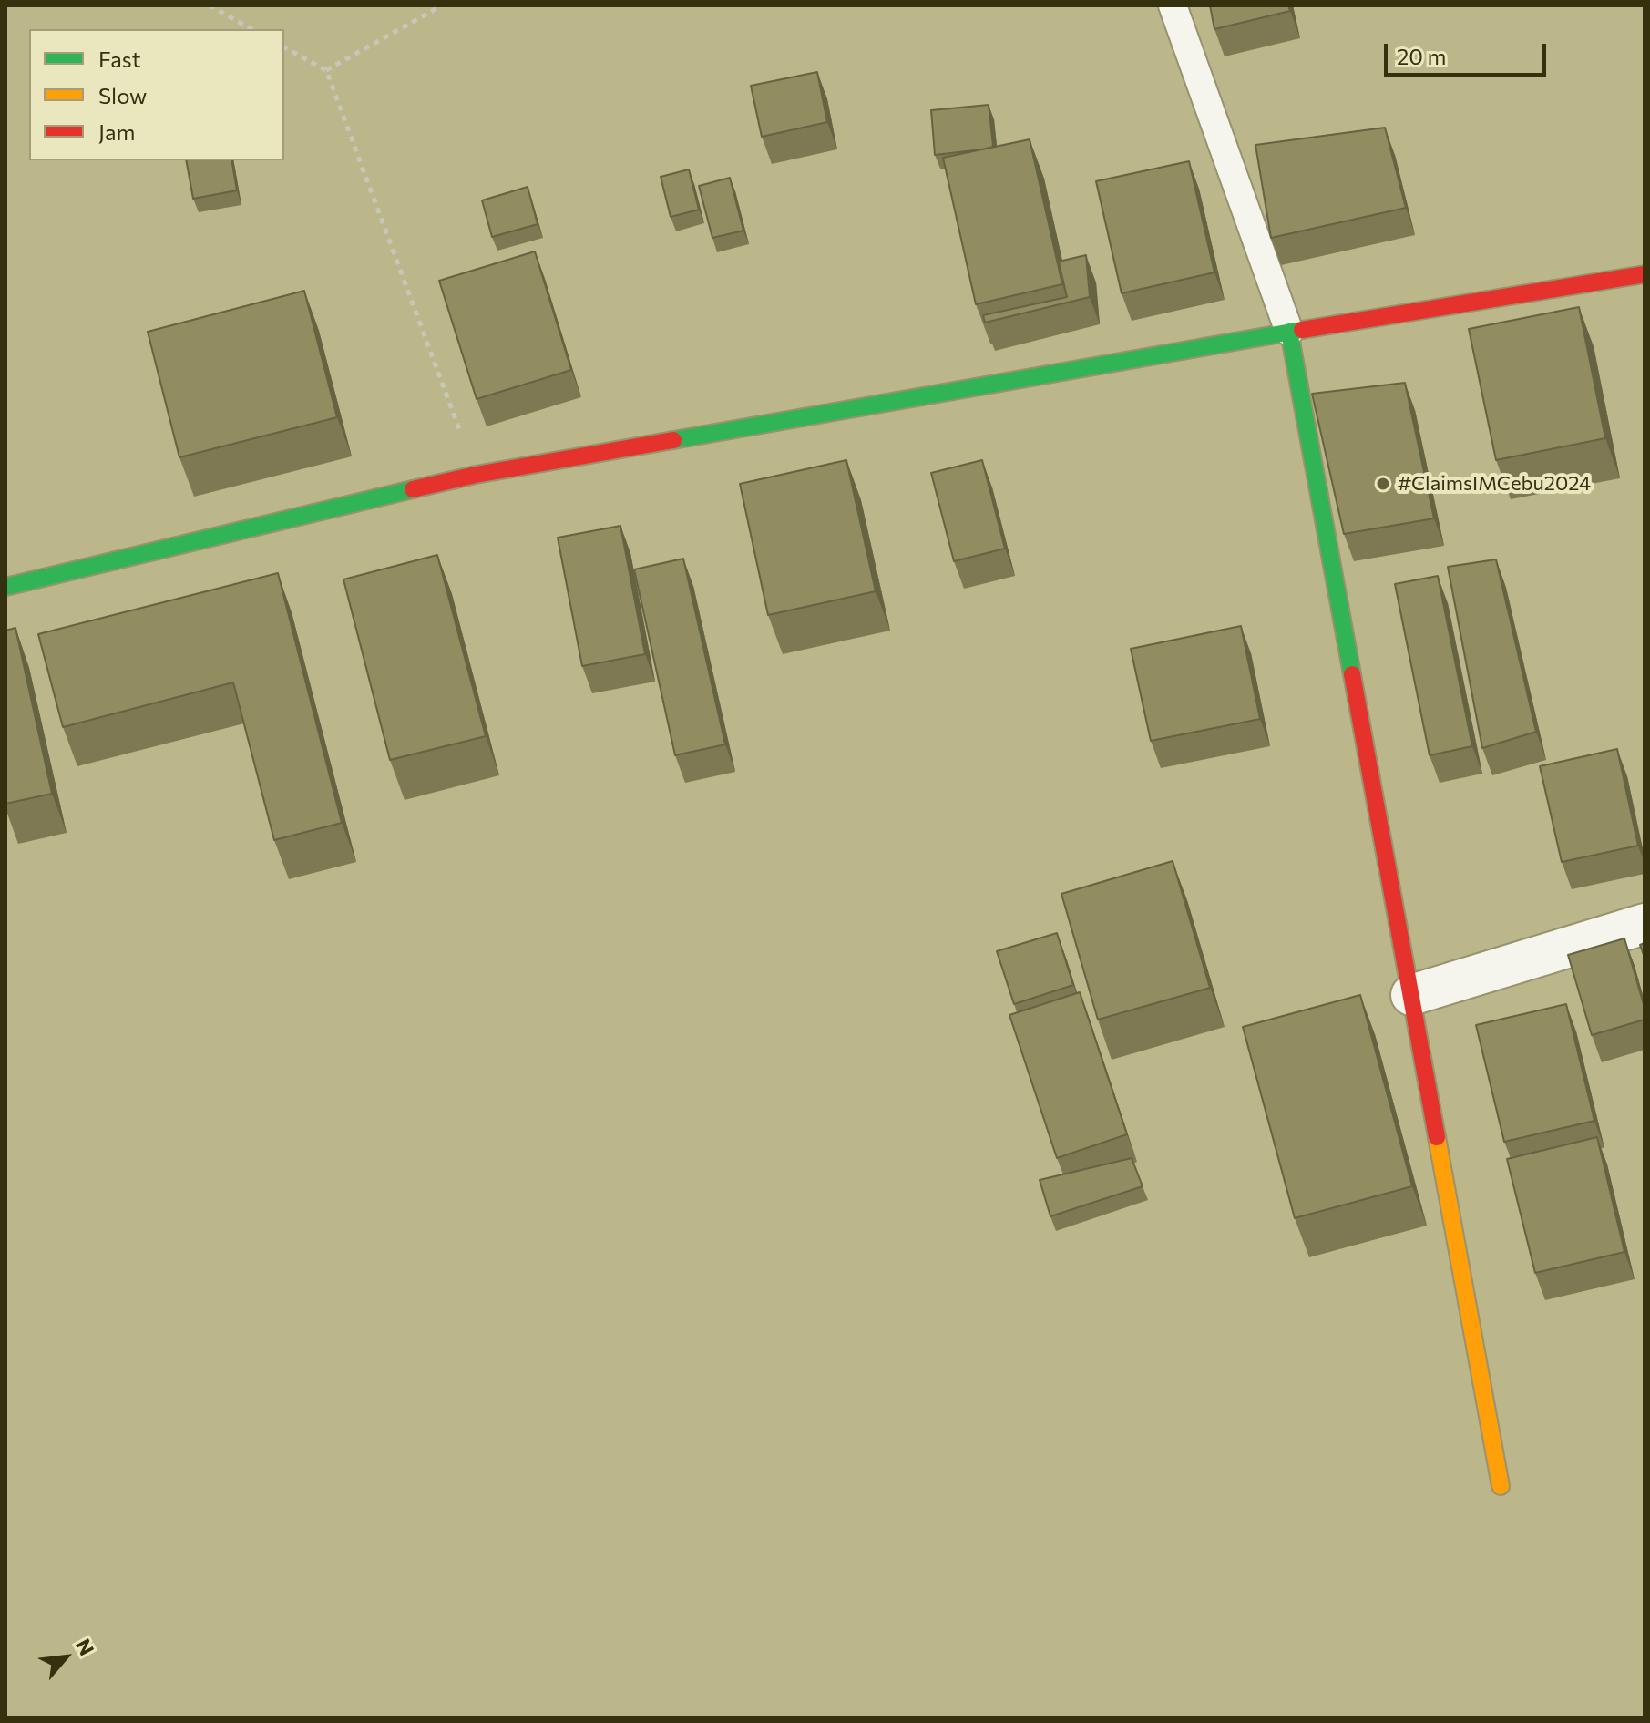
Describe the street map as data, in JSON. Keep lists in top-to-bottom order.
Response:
{
  "places": ["#ClaimsIMCebu2024"],
  "legend": ["Fast", "Slow", "Jam"],
  "scale_bar": "20 m",
  "north": "top right"
}
